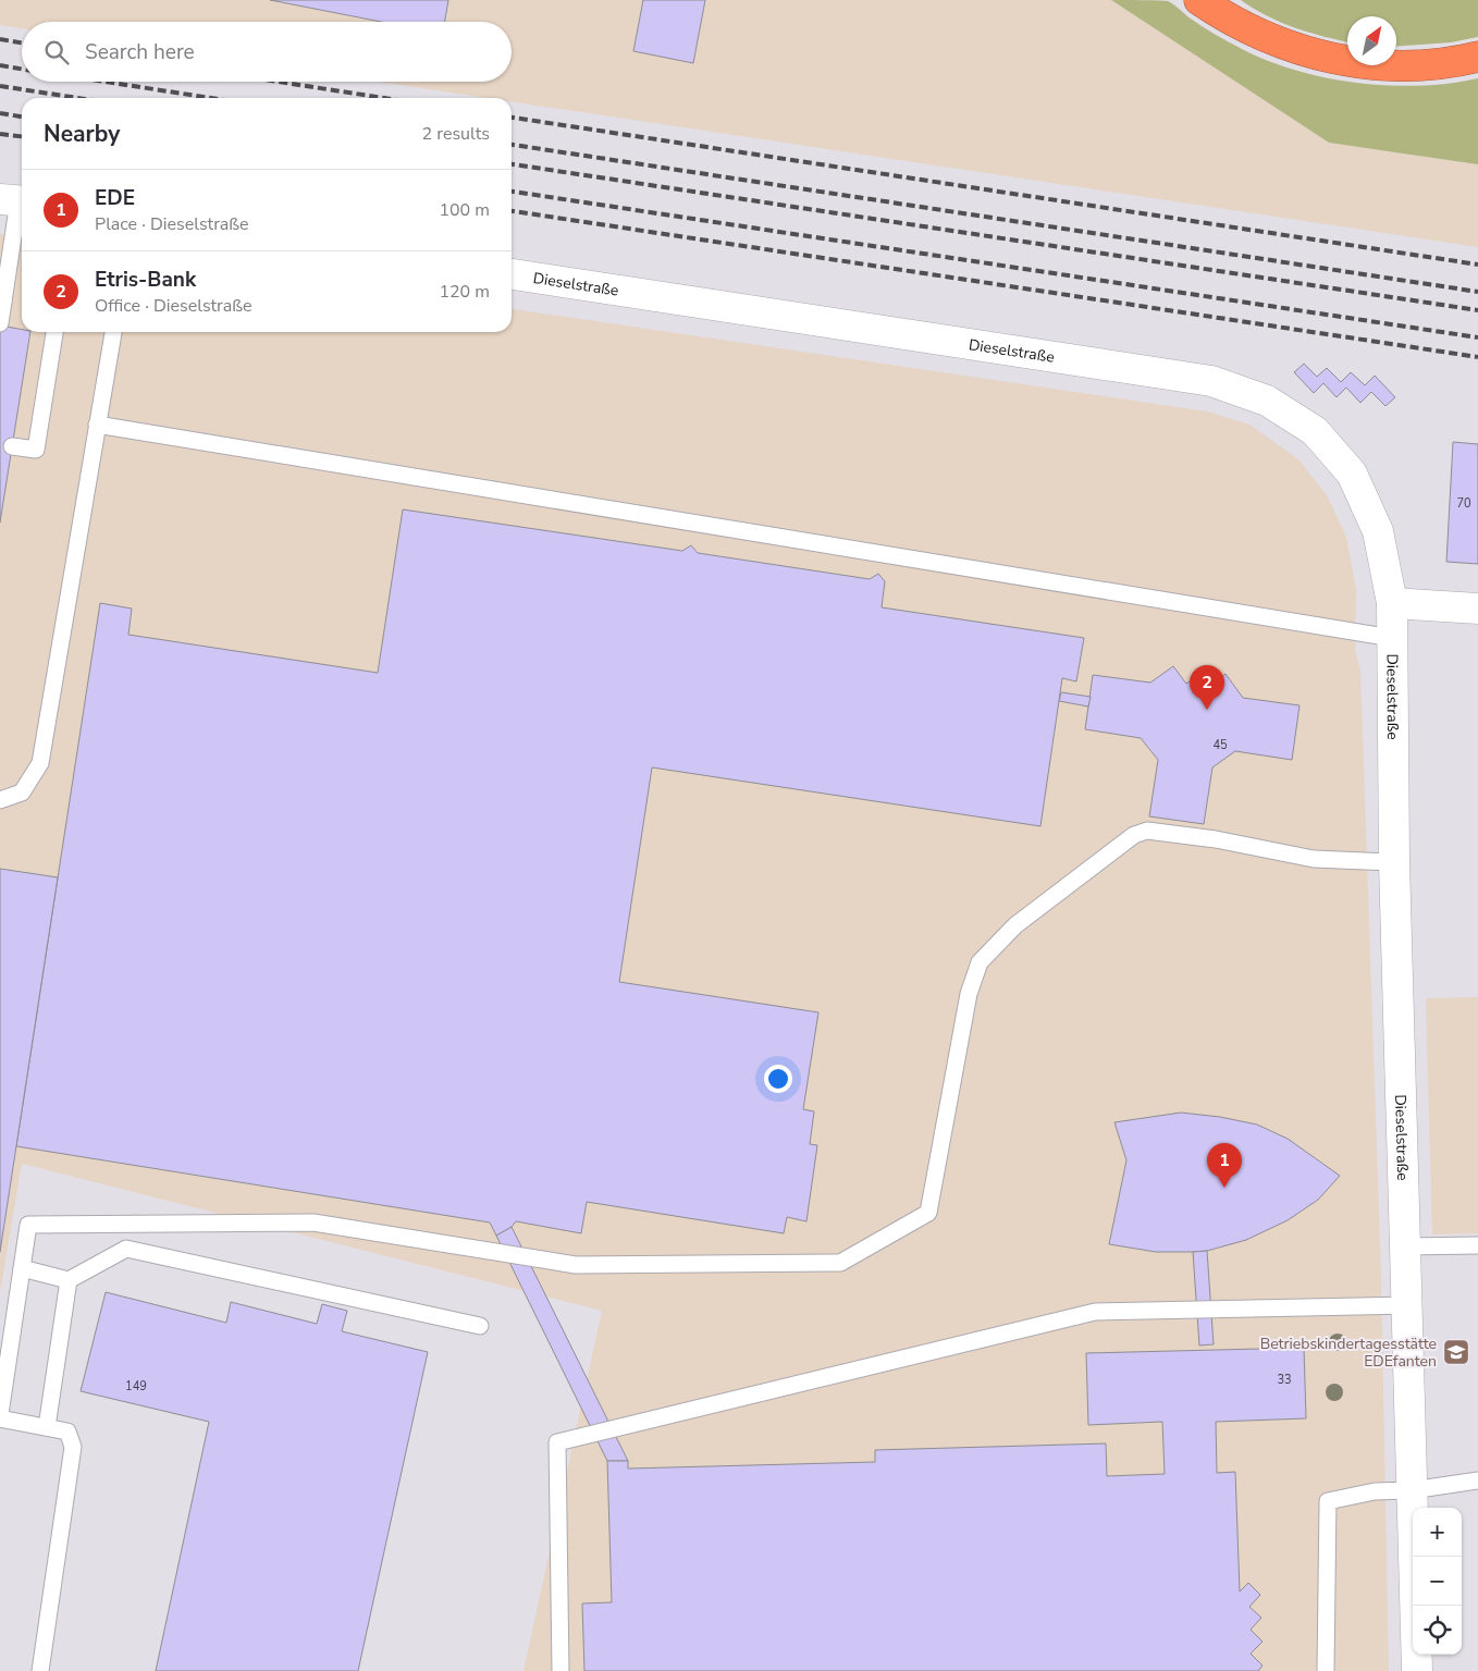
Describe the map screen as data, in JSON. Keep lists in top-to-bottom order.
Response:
{
  "streets": {
    "street": ["Dieselstraße"]
  },
  "places": {
    "school or university": ["Betriebskindertagesstätte EDEfanten"]
  },
  "house_numbers": [
    "70",
    "45",
    "33",
    "149"
  ],
  "north": "top right",
  "page": {
    "search": "Search here",
    "heading": ["Nearby", "2 results"],
    "list": [
      {
        "mark": "1",
        "name": "EDE",
        "note": "Place · Dieselstraße",
        "value": "100 m"
      },
      {
        "mark": "2",
        "name": "Etris-Bank",
        "note": "Office · Dieselstraße",
        "value": "120 m"
      }
    ],
    "pins": ["2", "1"],
    "map_buttons": ["+", "−"]
  }
}
